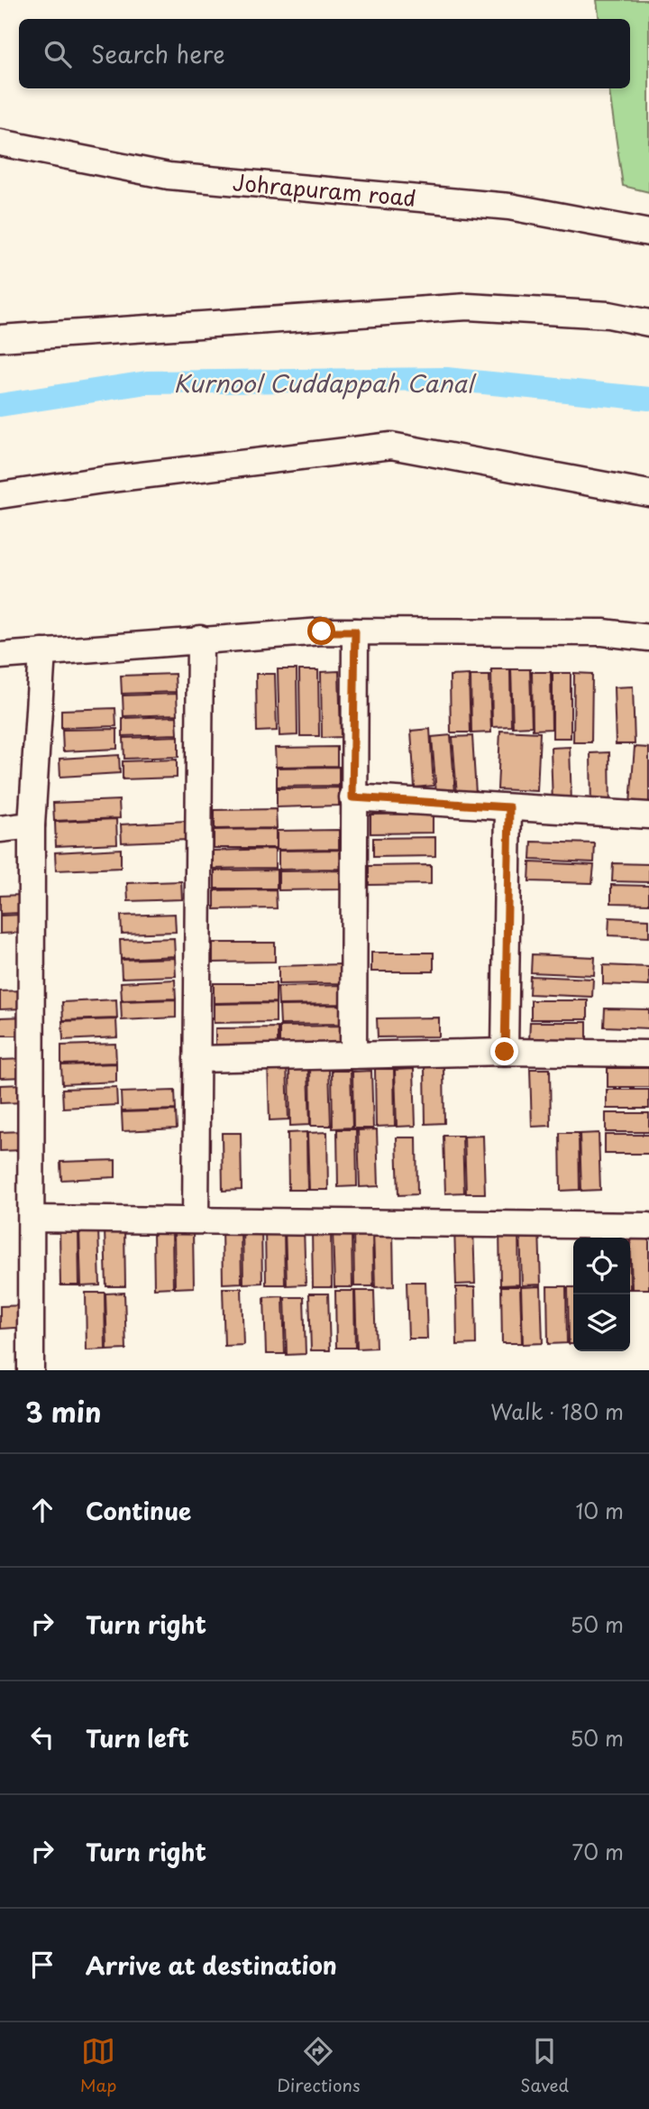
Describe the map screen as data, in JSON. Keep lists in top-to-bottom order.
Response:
{
  "streets": {
    "street": ["Johrapuram road"]
  },
  "water": ["Kurnool Cuddappah Canal"],
  "page": {
    "search": "Search here",
    "heading": ["3 min", "Walk · 180 m"],
    "list": [
      ["Continue", "10 m"],
      ["Turn right", "50 m"],
      ["Turn left", "50 m"],
      ["Turn right", "70 m"],
      "Arrive at destination"
    ],
    "nav": ["Map", "Directions", "Saved"]
  }
}
